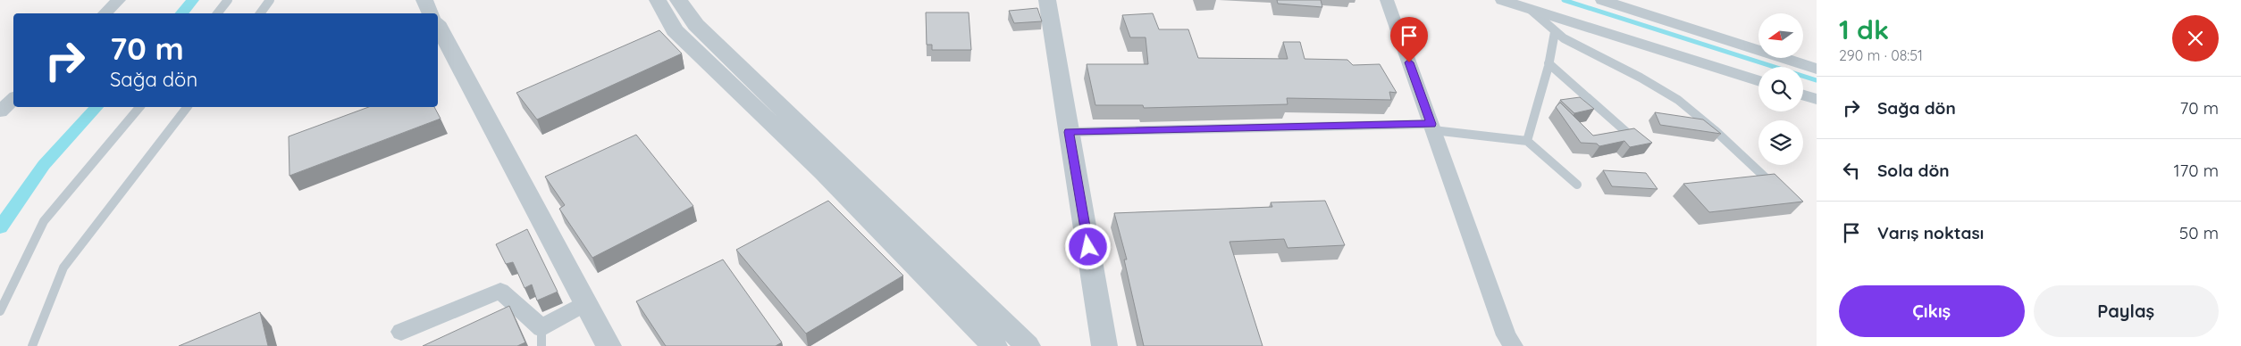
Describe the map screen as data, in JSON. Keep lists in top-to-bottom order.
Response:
{
  "north": "left",
  "page": {
    "heading": ["1 dk", "290 m · 08:51"],
    "turn": ["70 m", "Sağa dön"],
    "list": [
      {
        "name": "Sağa dön",
        "value": "70 m"
      },
      {
        "name": "Sola dön",
        "value": "170 m"
      },
      {
        "name": "Varış noktası",
        "value": "50 m"
      }
    ],
    "buttons": ["Çıkış", "Paylaş"]
  }
}
